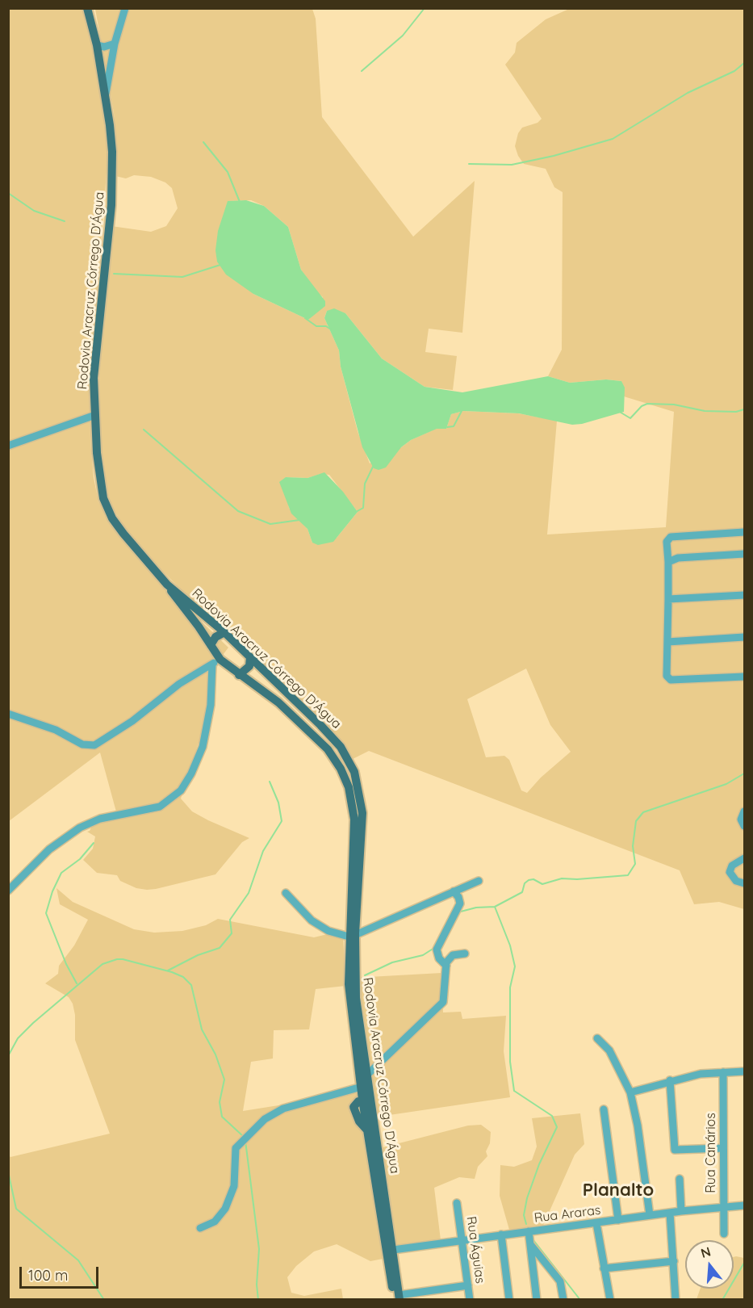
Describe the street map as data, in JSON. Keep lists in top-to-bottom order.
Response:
{
  "streets": {
    "main road": ["Rodovia Aracruz Córrego D'Água"],
    "street": ["Rua Canários", "Rua Araras", "Rua Águias"]
  },
  "crossings": [
    ["Rodovia Aracruz Córrego D'Água", "Rua Araras"],
    ["Rua Canários", "Rua Araras"],
    ["Rua Araras", "Rua Águias"]
  ],
  "districts": ["Planalto"],
  "scale_bar": "100 m",
  "north": "top"
}
